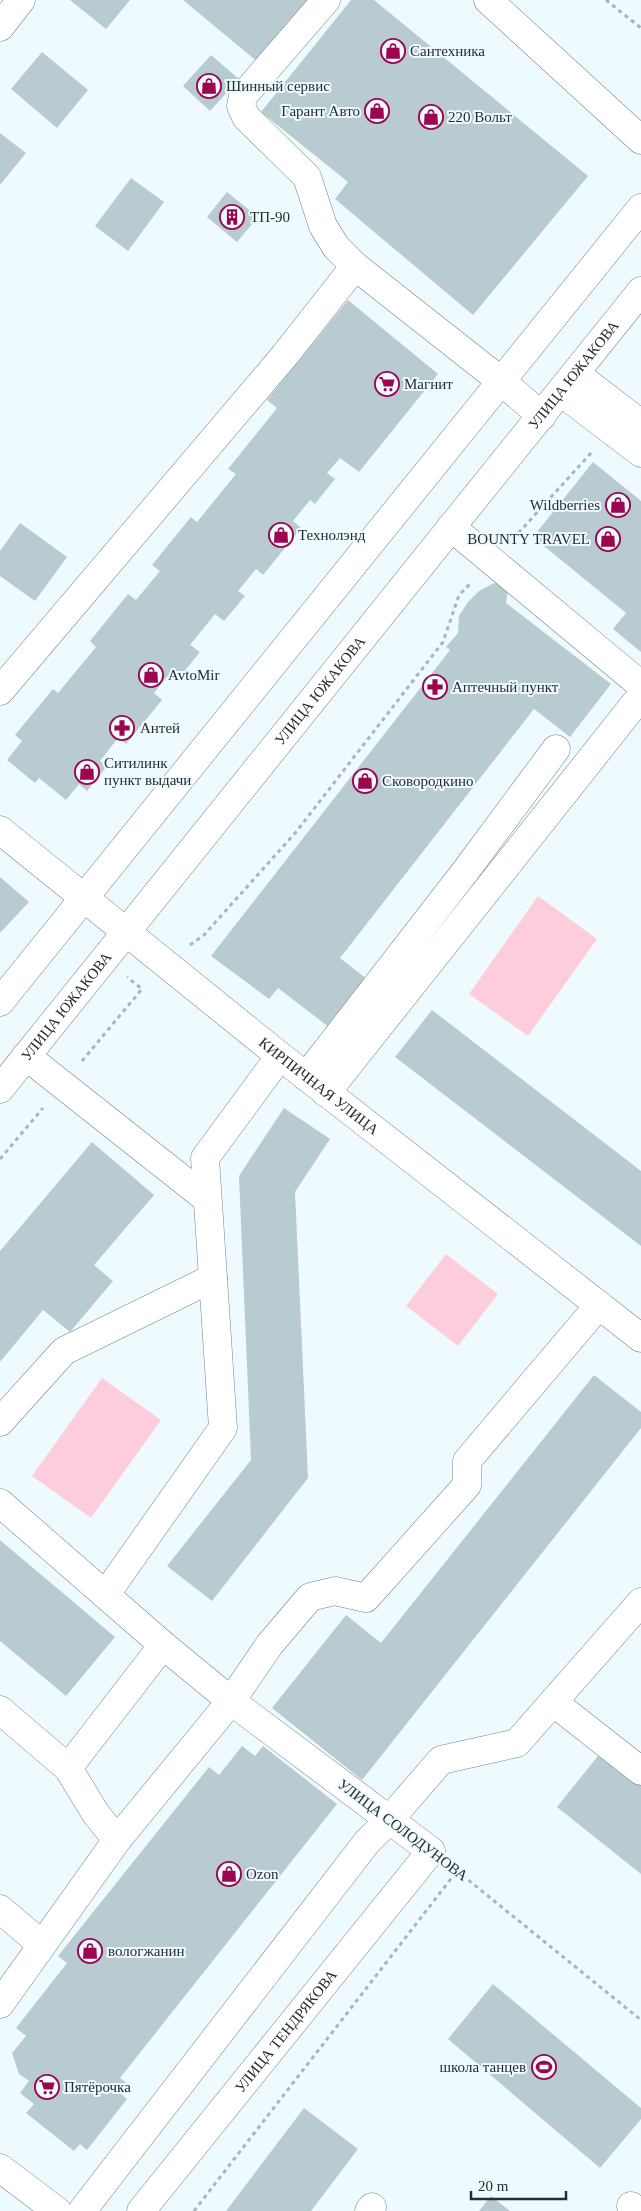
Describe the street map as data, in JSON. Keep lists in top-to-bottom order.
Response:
{
  "streets": {
    "street": [
      "УЛИЦА ЮЖАКОВА",
      "КИРПИЧНАЯ УЛИЦА",
      "УЛИЦА СОЛОДУНОВА",
      "УЛИЦА ТЕНДРЯКОВА"
    ]
  },
  "crossings": [
    ["УЛИЦА ЮЖАКОВА", "КИРПИЧНАЯ УЛИЦА"],
    ["УЛИЦА СОЛОДУНОВА", "УЛИЦА ТЕНДРЯКОВА"]
  ],
  "places": {
    "shop": [
      "Сантехника",
      "Шинный сервис",
      "Гарант Авто",
      "220 Вольт",
      "Wildberries",
      "Технолэнд",
      "BOUNTY TRAVEL",
      "AvtoMir",
      "Ситилинк пункт выдачи",
      "Сковородкино",
      "Ozon",
      "вологжанин"
    ],
    "building": ["ТП-90"],
    "supermarket": ["Магнит", "Пятёрочка"],
    "pharmacy": ["Аптечный пункт", "Антей"],
    "sports": ["школа танцев"]
  },
  "scale_bar": "20 m"
}
